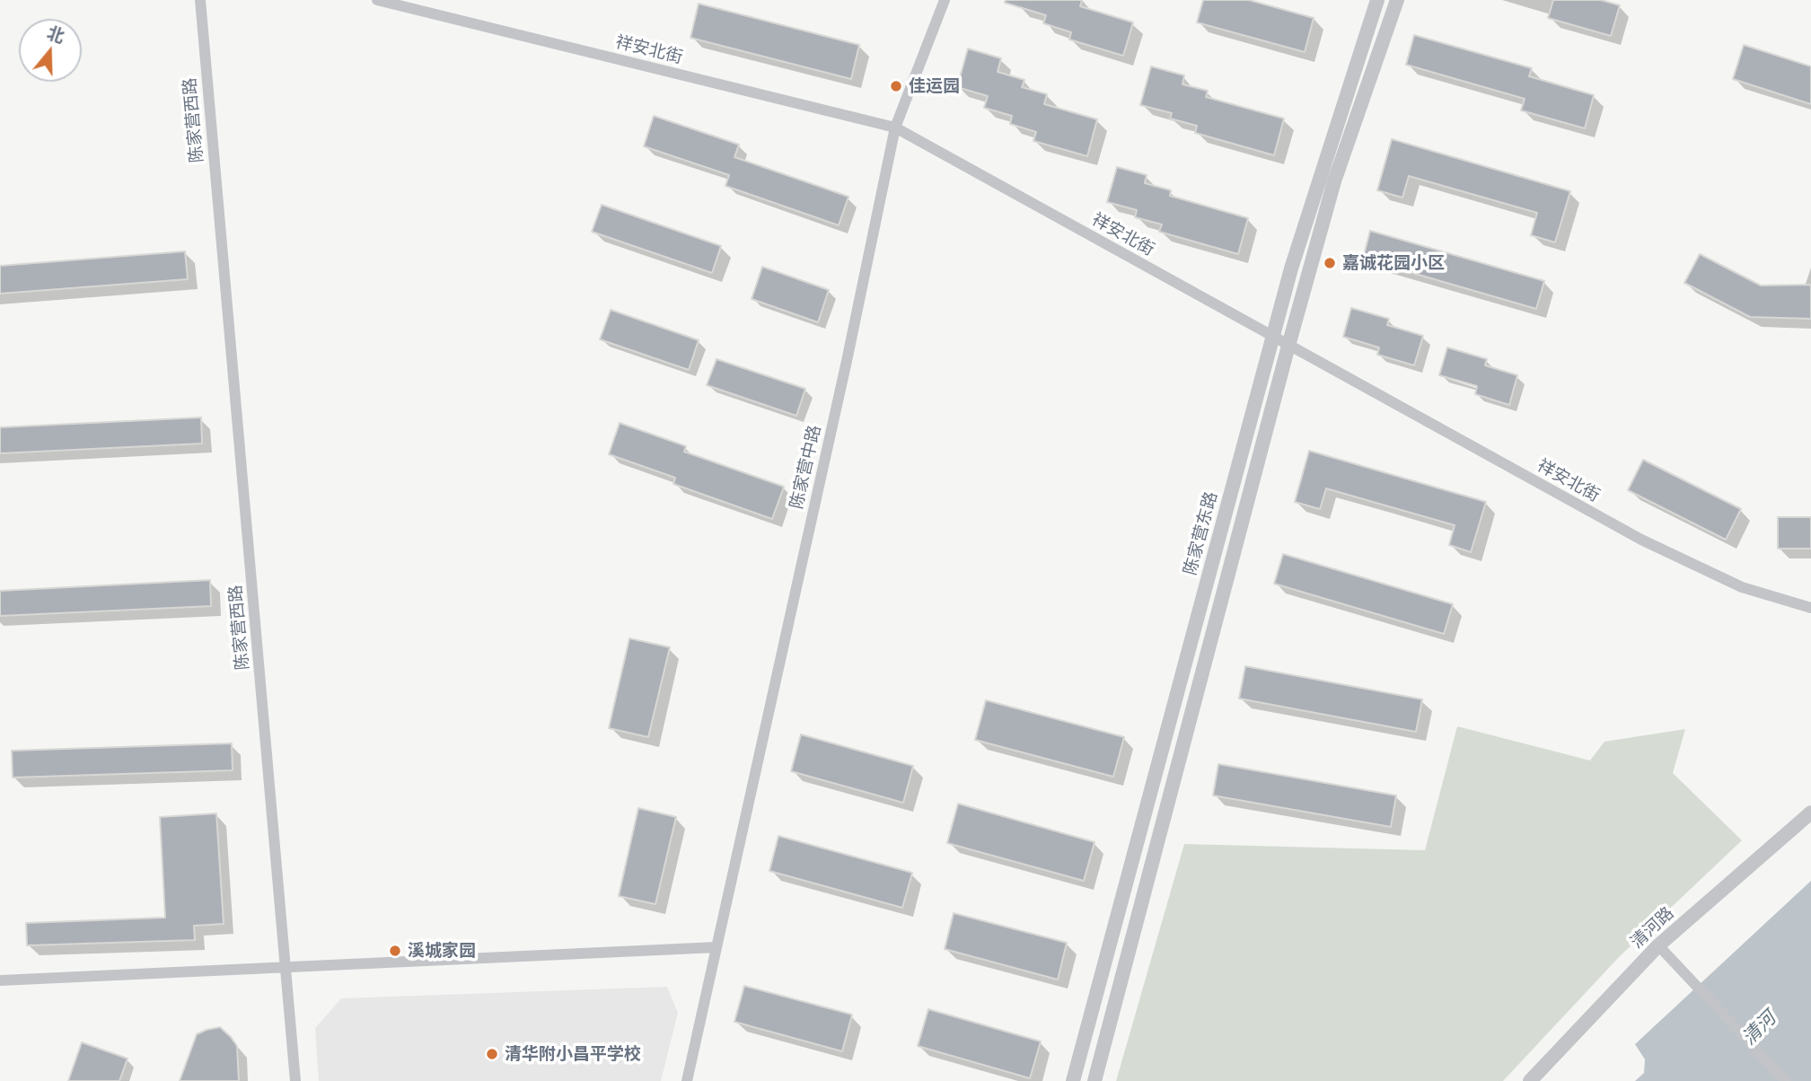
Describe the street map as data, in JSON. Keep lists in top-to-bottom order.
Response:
{
  "streets": {
    "street": [
      "祥安北街",
      "陈家营西路",
      "陈家营中路",
      "陈家营东路",
      "清河路"
    ]
  },
  "crossings": [
    ["祥安北街", "陈家营中路"],
    ["祥安北街", "陈家营东路"]
  ],
  "water": ["清河"],
  "places": [
    "佳运园",
    "嘉诚花园小区",
    "溪城家园",
    "清华附小昌平学校"
  ],
  "north": "top"
}
